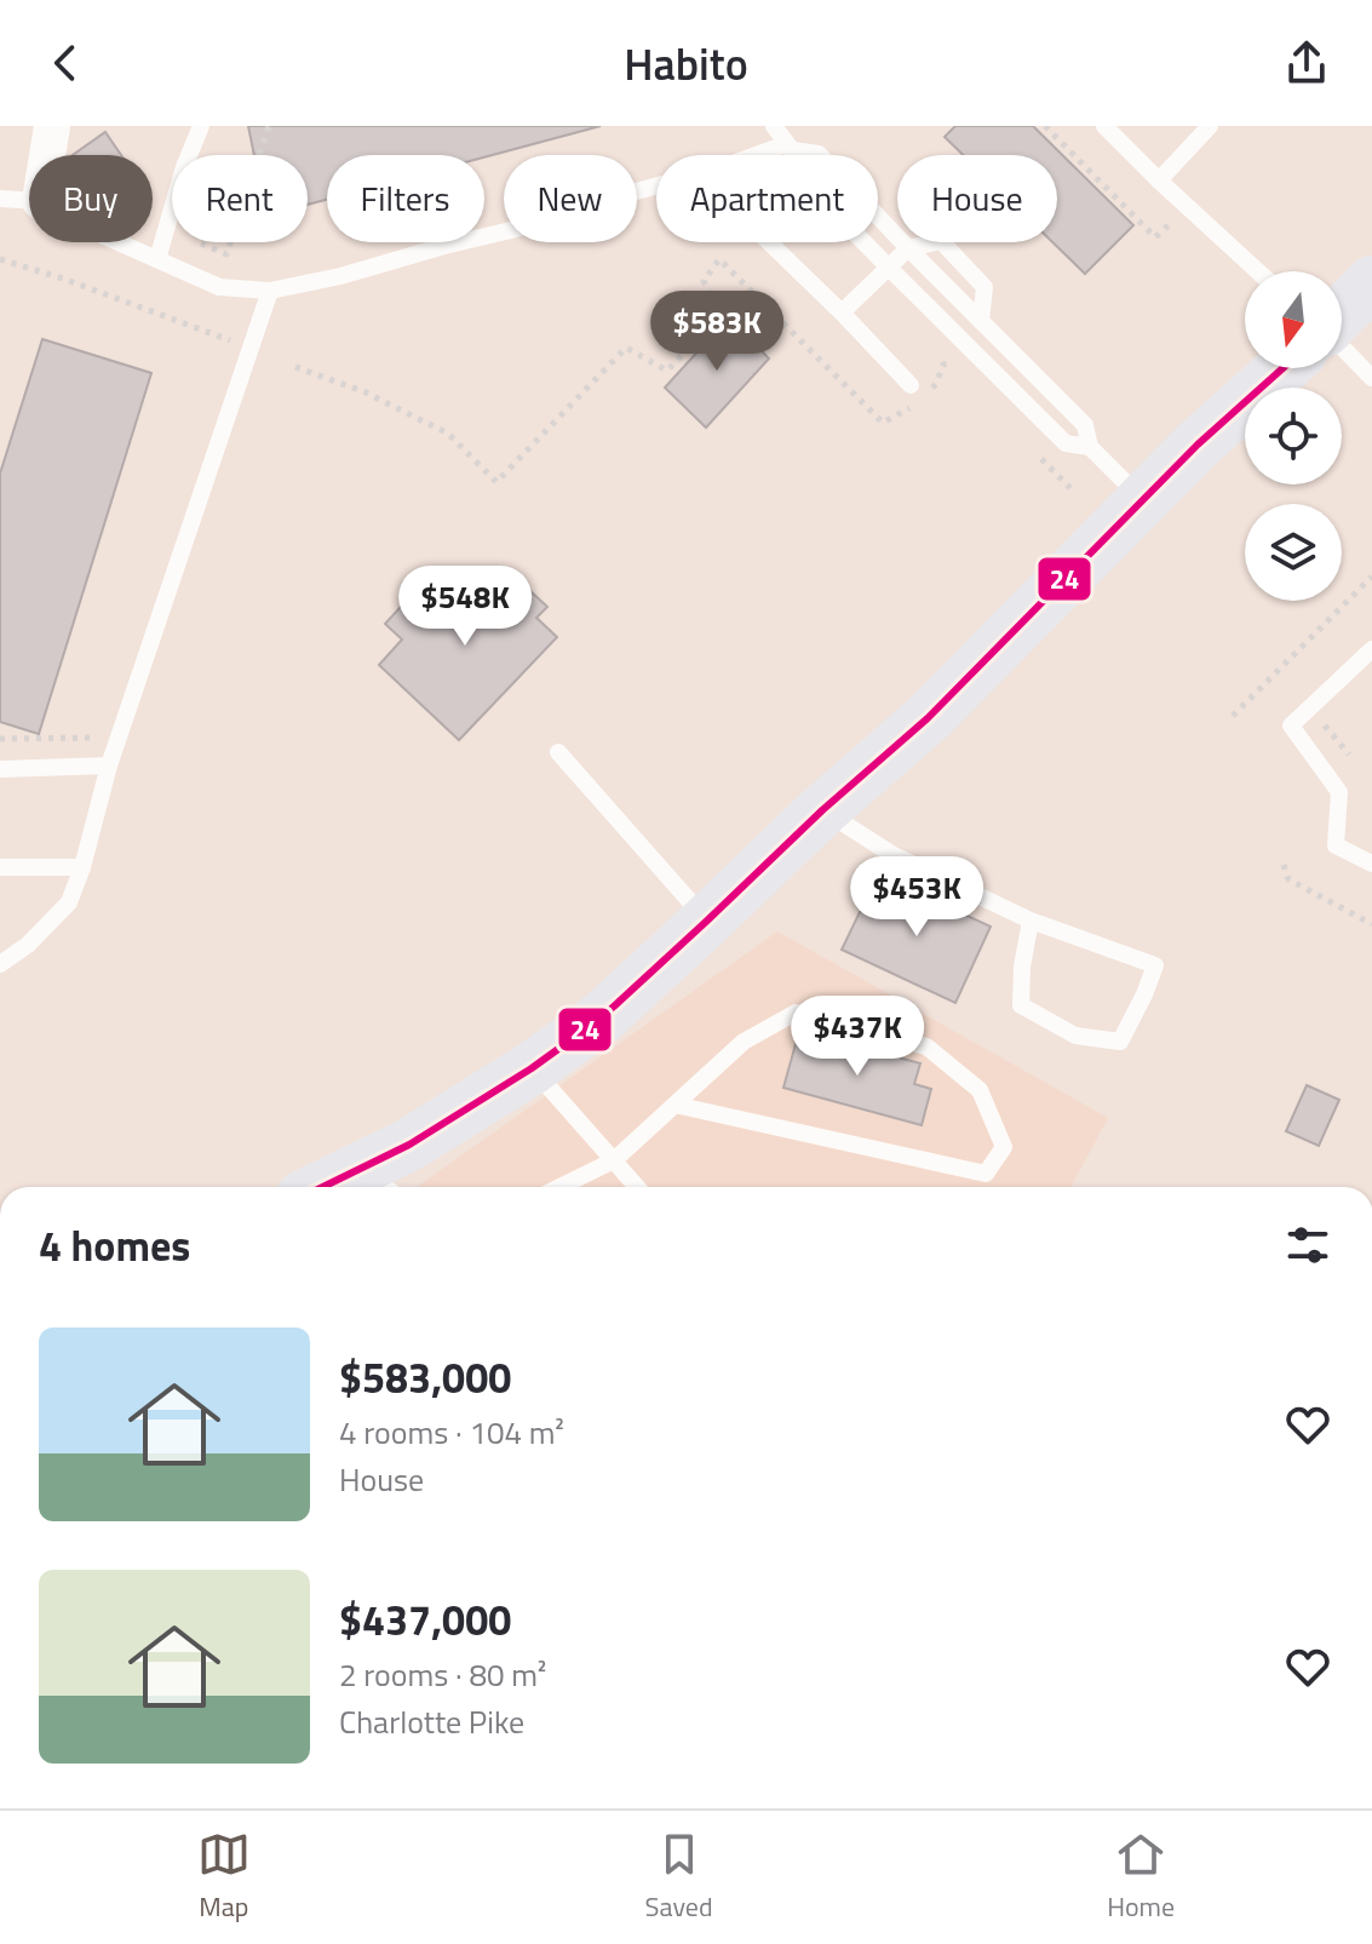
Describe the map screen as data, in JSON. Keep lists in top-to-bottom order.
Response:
{
  "lines": ["transit line 24"],
  "north": "bottom",
  "page": {
    "header": "Habito",
    "chip": [
      "Buy",
      "Rent",
      "Filters",
      "New",
      "Apartment",
      "House"
    ],
    "price": [
      "$583K",
      "$548K",
      "$453K",
      "$437K"
    ],
    "heading": "4 homes",
    "list": [
      {
        "name": "$583,000",
        "note": "4 rooms · 104 m² · House"
      },
      {
        "name": "$437,000",
        "note": "2 rooms · 80 m² · Charlotte Pike"
      }
    ],
    "tabs": ["Map", "Saved", "Home"]
  }
}
